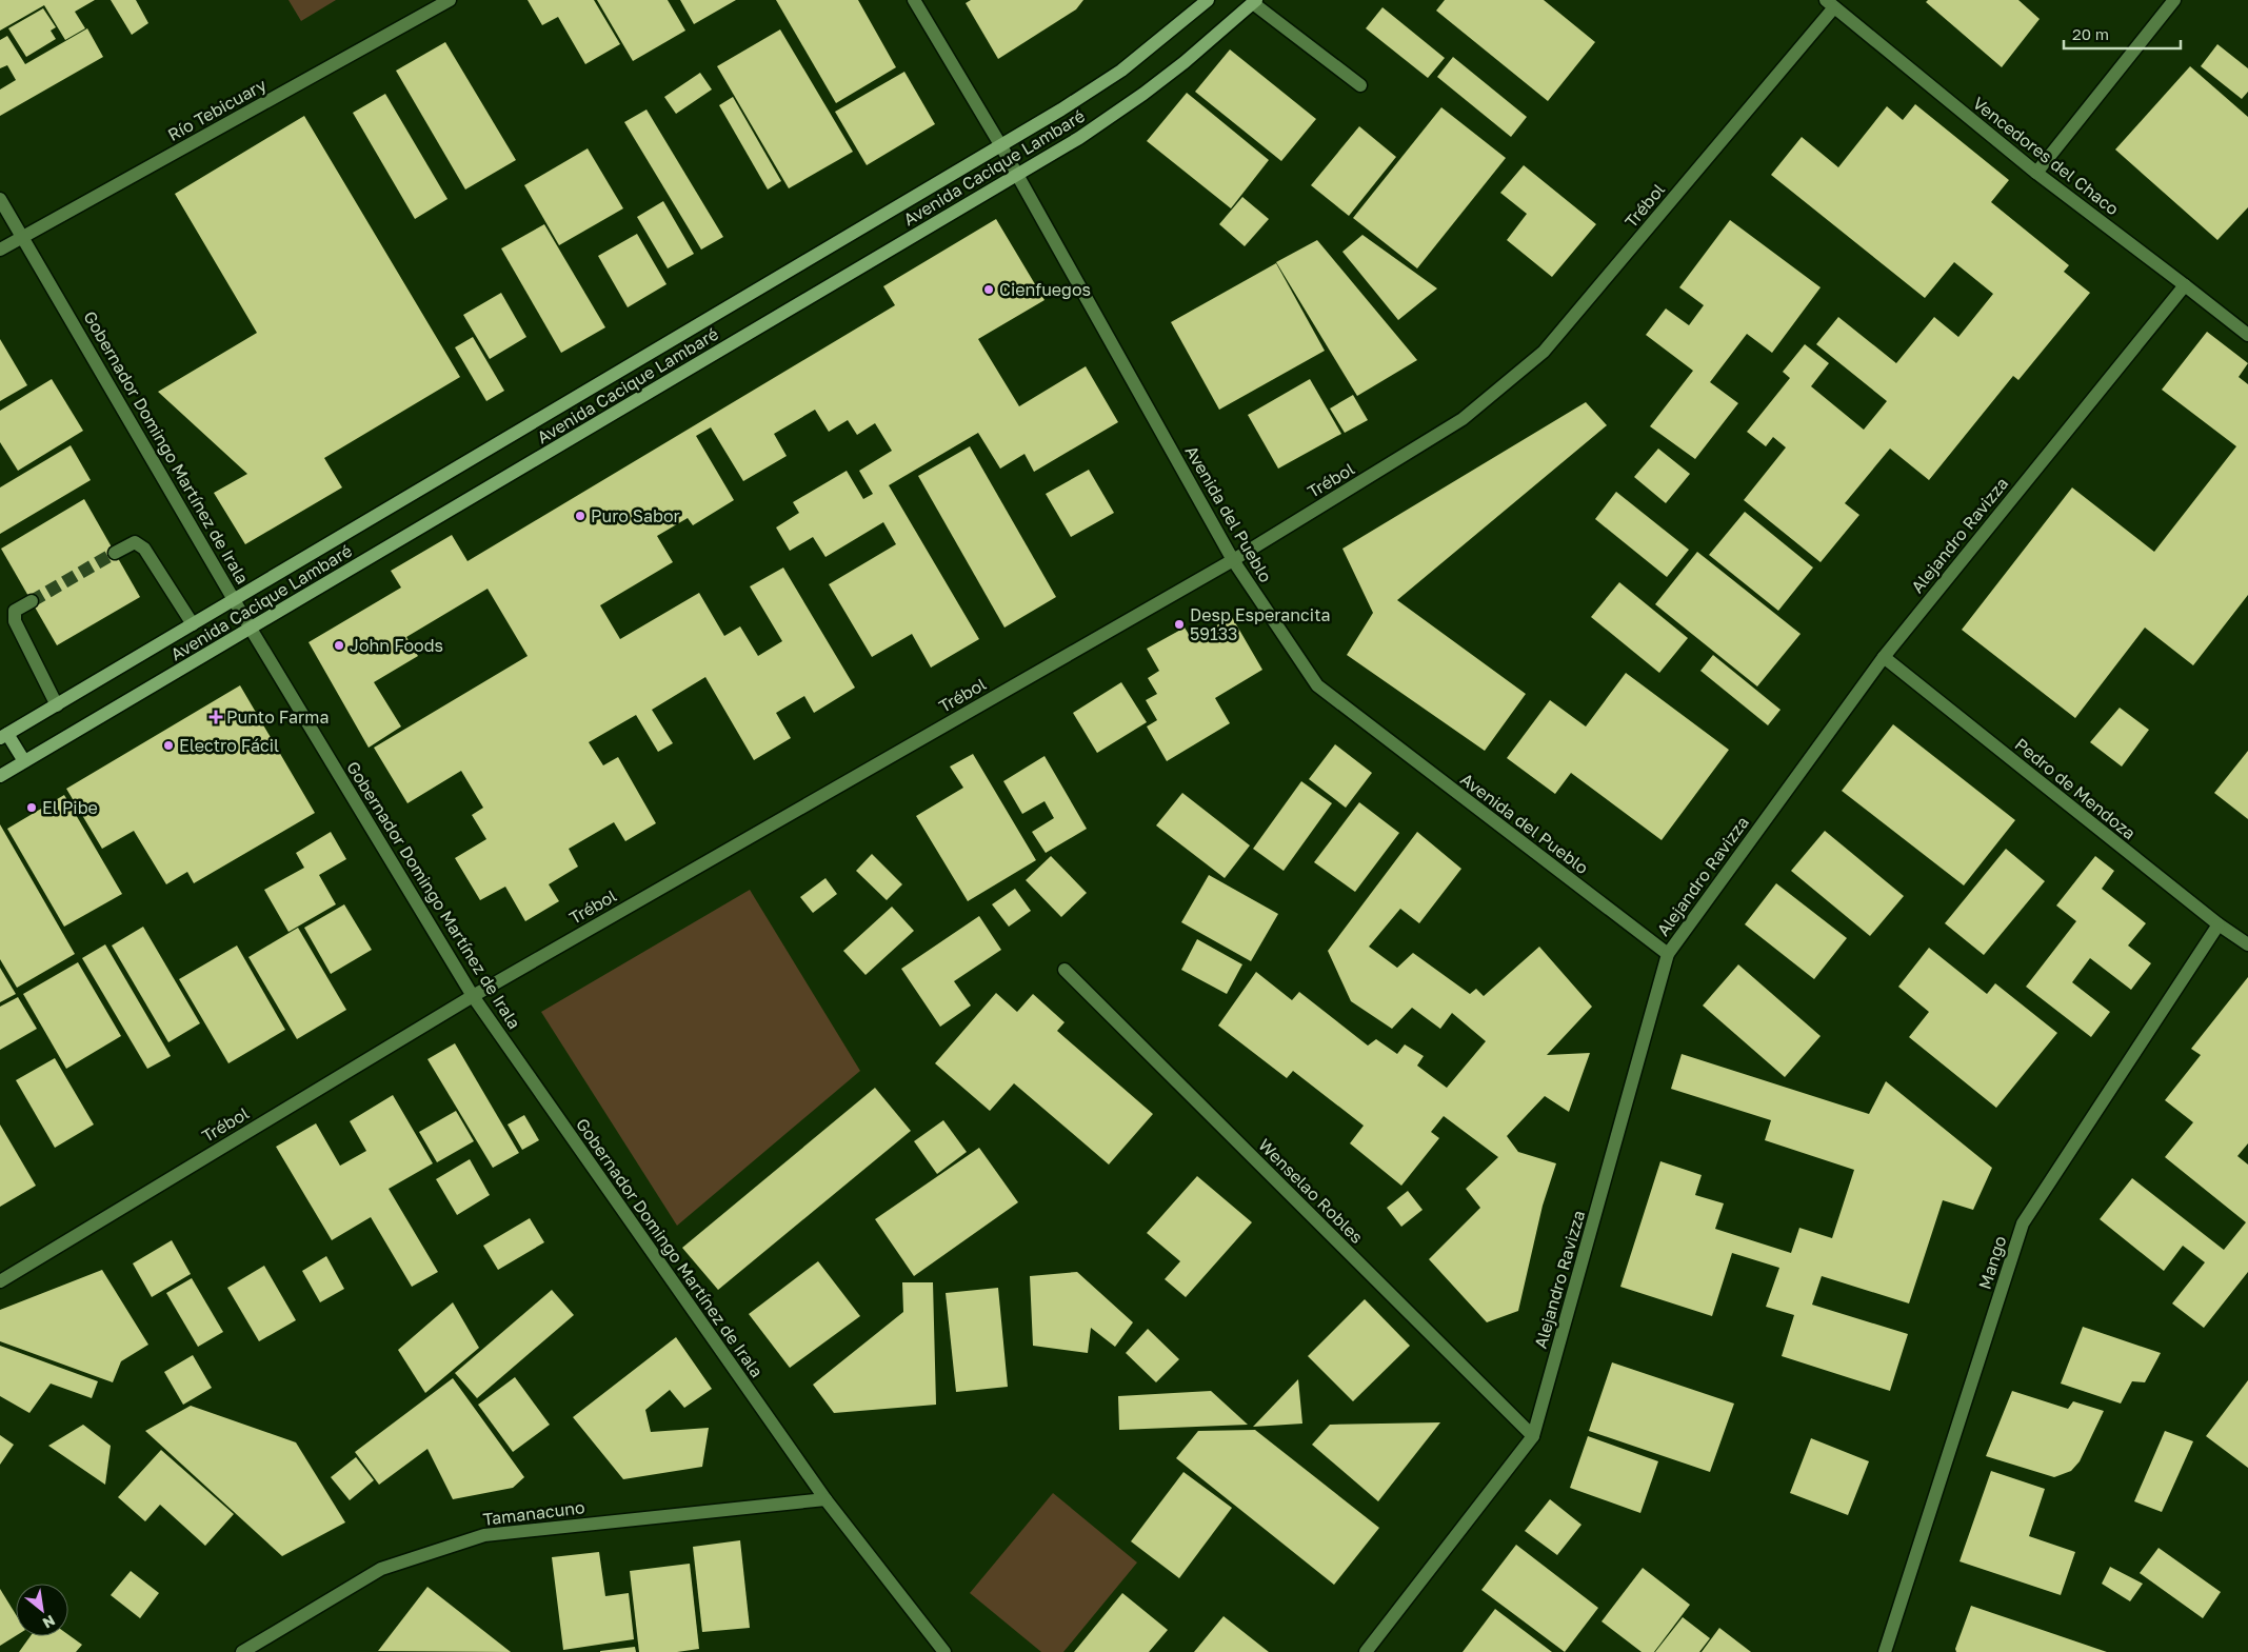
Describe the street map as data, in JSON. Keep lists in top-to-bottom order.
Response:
{
  "streets": {
    "main road": ["Avenida Cacique Lambaré"],
    "street": [
      "Río Tebicuary",
      "Vencedores del Chaco",
      "Trébol",
      "Gobernador Domingo Martínez de Irala",
      "Avenida del Pueblo",
      "Alejandro Ravizza",
      "Pedro de Mendoza",
      "Wenselao Robles",
      "Mango",
      "Tamanacuno"
    ]
  },
  "crossings": [
    ["Río Tebicuary", "Gobernador Domingo Martínez de Irala"],
    ["Vencedores del Chaco", "Trébol"],
    ["Vencedores del Chaco", "Alejandro Ravizza"],
    ["Avenida Cacique Lambaré", "Gobernador Domingo Martínez de Irala"],
    ["Avenida Cacique Lambaré", "Avenida del Pueblo"],
    ["Trébol", "Gobernador Domingo Martínez de Irala"],
    ["Trébol", "Avenida del Pueblo"],
    ["Gobernador Domingo Martínez de Irala", "Tamanacuno"],
    ["Avenida del Pueblo", "Alejandro Ravizza"],
    ["Alejandro Ravizza", "Pedro de Mendoza"],
    ["Alejandro Ravizza", "Wenselao Robles"],
    ["Pedro de Mendoza", "Mango"]
  ],
  "places": {
    "other": [
      "Cienfuegos",
      "Puro Sabor",
      "Desp Esperancita 59133",
      "John Foods",
      "Electro Fácil",
      "El Pibe"
    ],
    "health": ["Punto Farma"]
  },
  "scale_bar": "20 m",
  "north": "bottom right"
}
